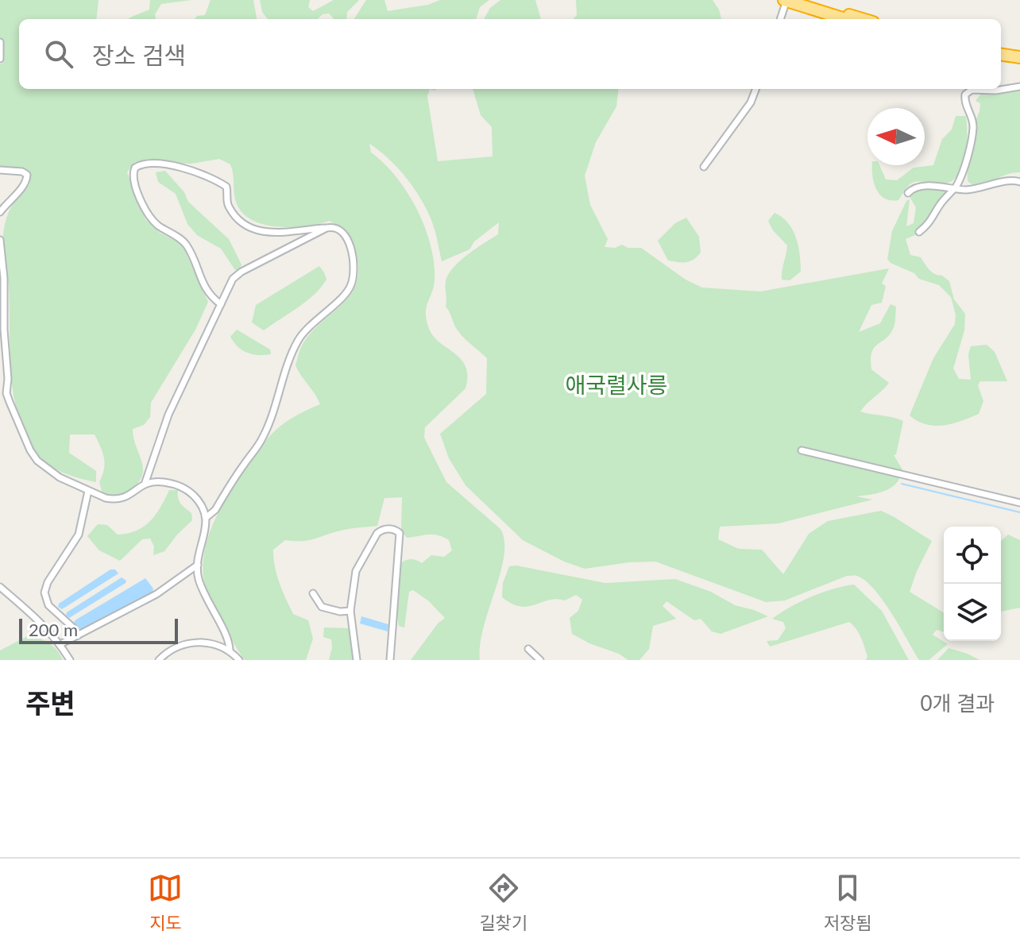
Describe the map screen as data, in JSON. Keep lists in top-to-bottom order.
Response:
{
  "parks": ["애국렬사릉"],
  "scale_bar": "200 m",
  "north": "left",
  "page": {
    "search": "장소 검색",
    "scale": "200 m",
    "heading": ["주변", "0개 결과"],
    "nav": ["지도", "길찾기", "저장됨"]
  }
}
